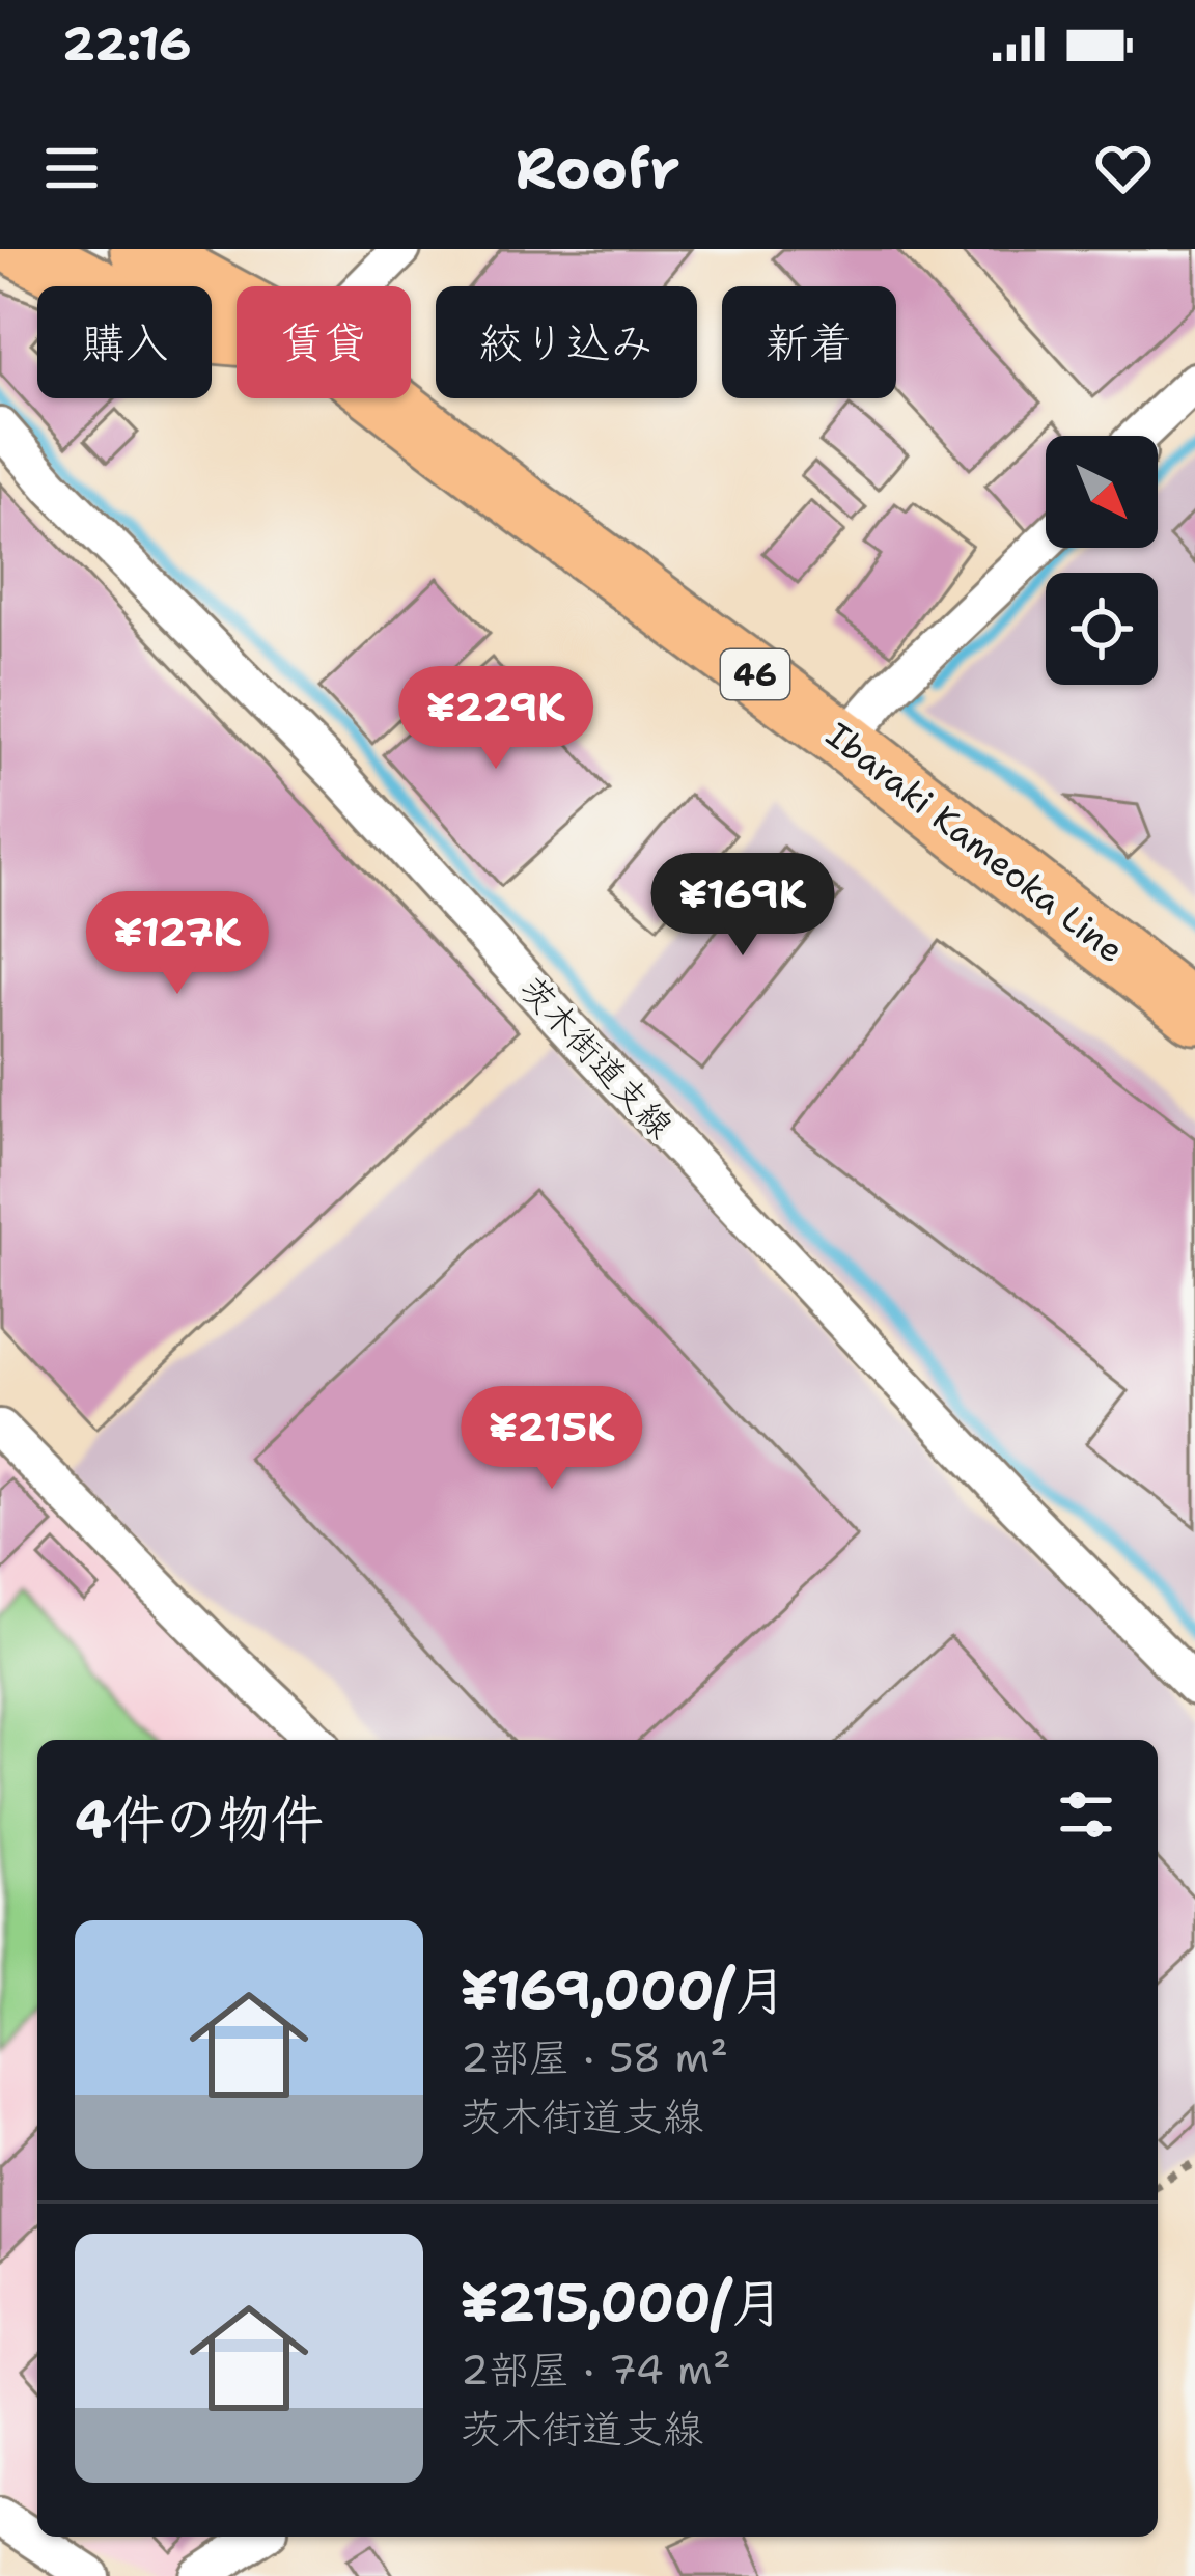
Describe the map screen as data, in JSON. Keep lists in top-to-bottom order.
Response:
{
  "streets": {
    "main road": ["46", "Ibaraki Kameoka Line"],
    "street": ["茨木街道支線"]
  },
  "north": "bottom right",
  "page": {
    "status": "22:16",
    "header": "Roofr",
    "chip": [
      "購入",
      "賃貸",
      "絞り込み",
      "新着"
    ],
    "price": [
      "¥229K",
      "¥169K",
      "¥127K",
      "¥215K"
    ],
    "heading": "4件の物件",
    "list": [
      {
        "name": "¥169,000/月",
        "note": "2部屋 · 58 m² · 茨木街道支線"
      },
      {
        "name": "¥215,000/月",
        "note": "2部屋 · 74 m² · 茨木街道支線"
      }
    ]
  }
}
